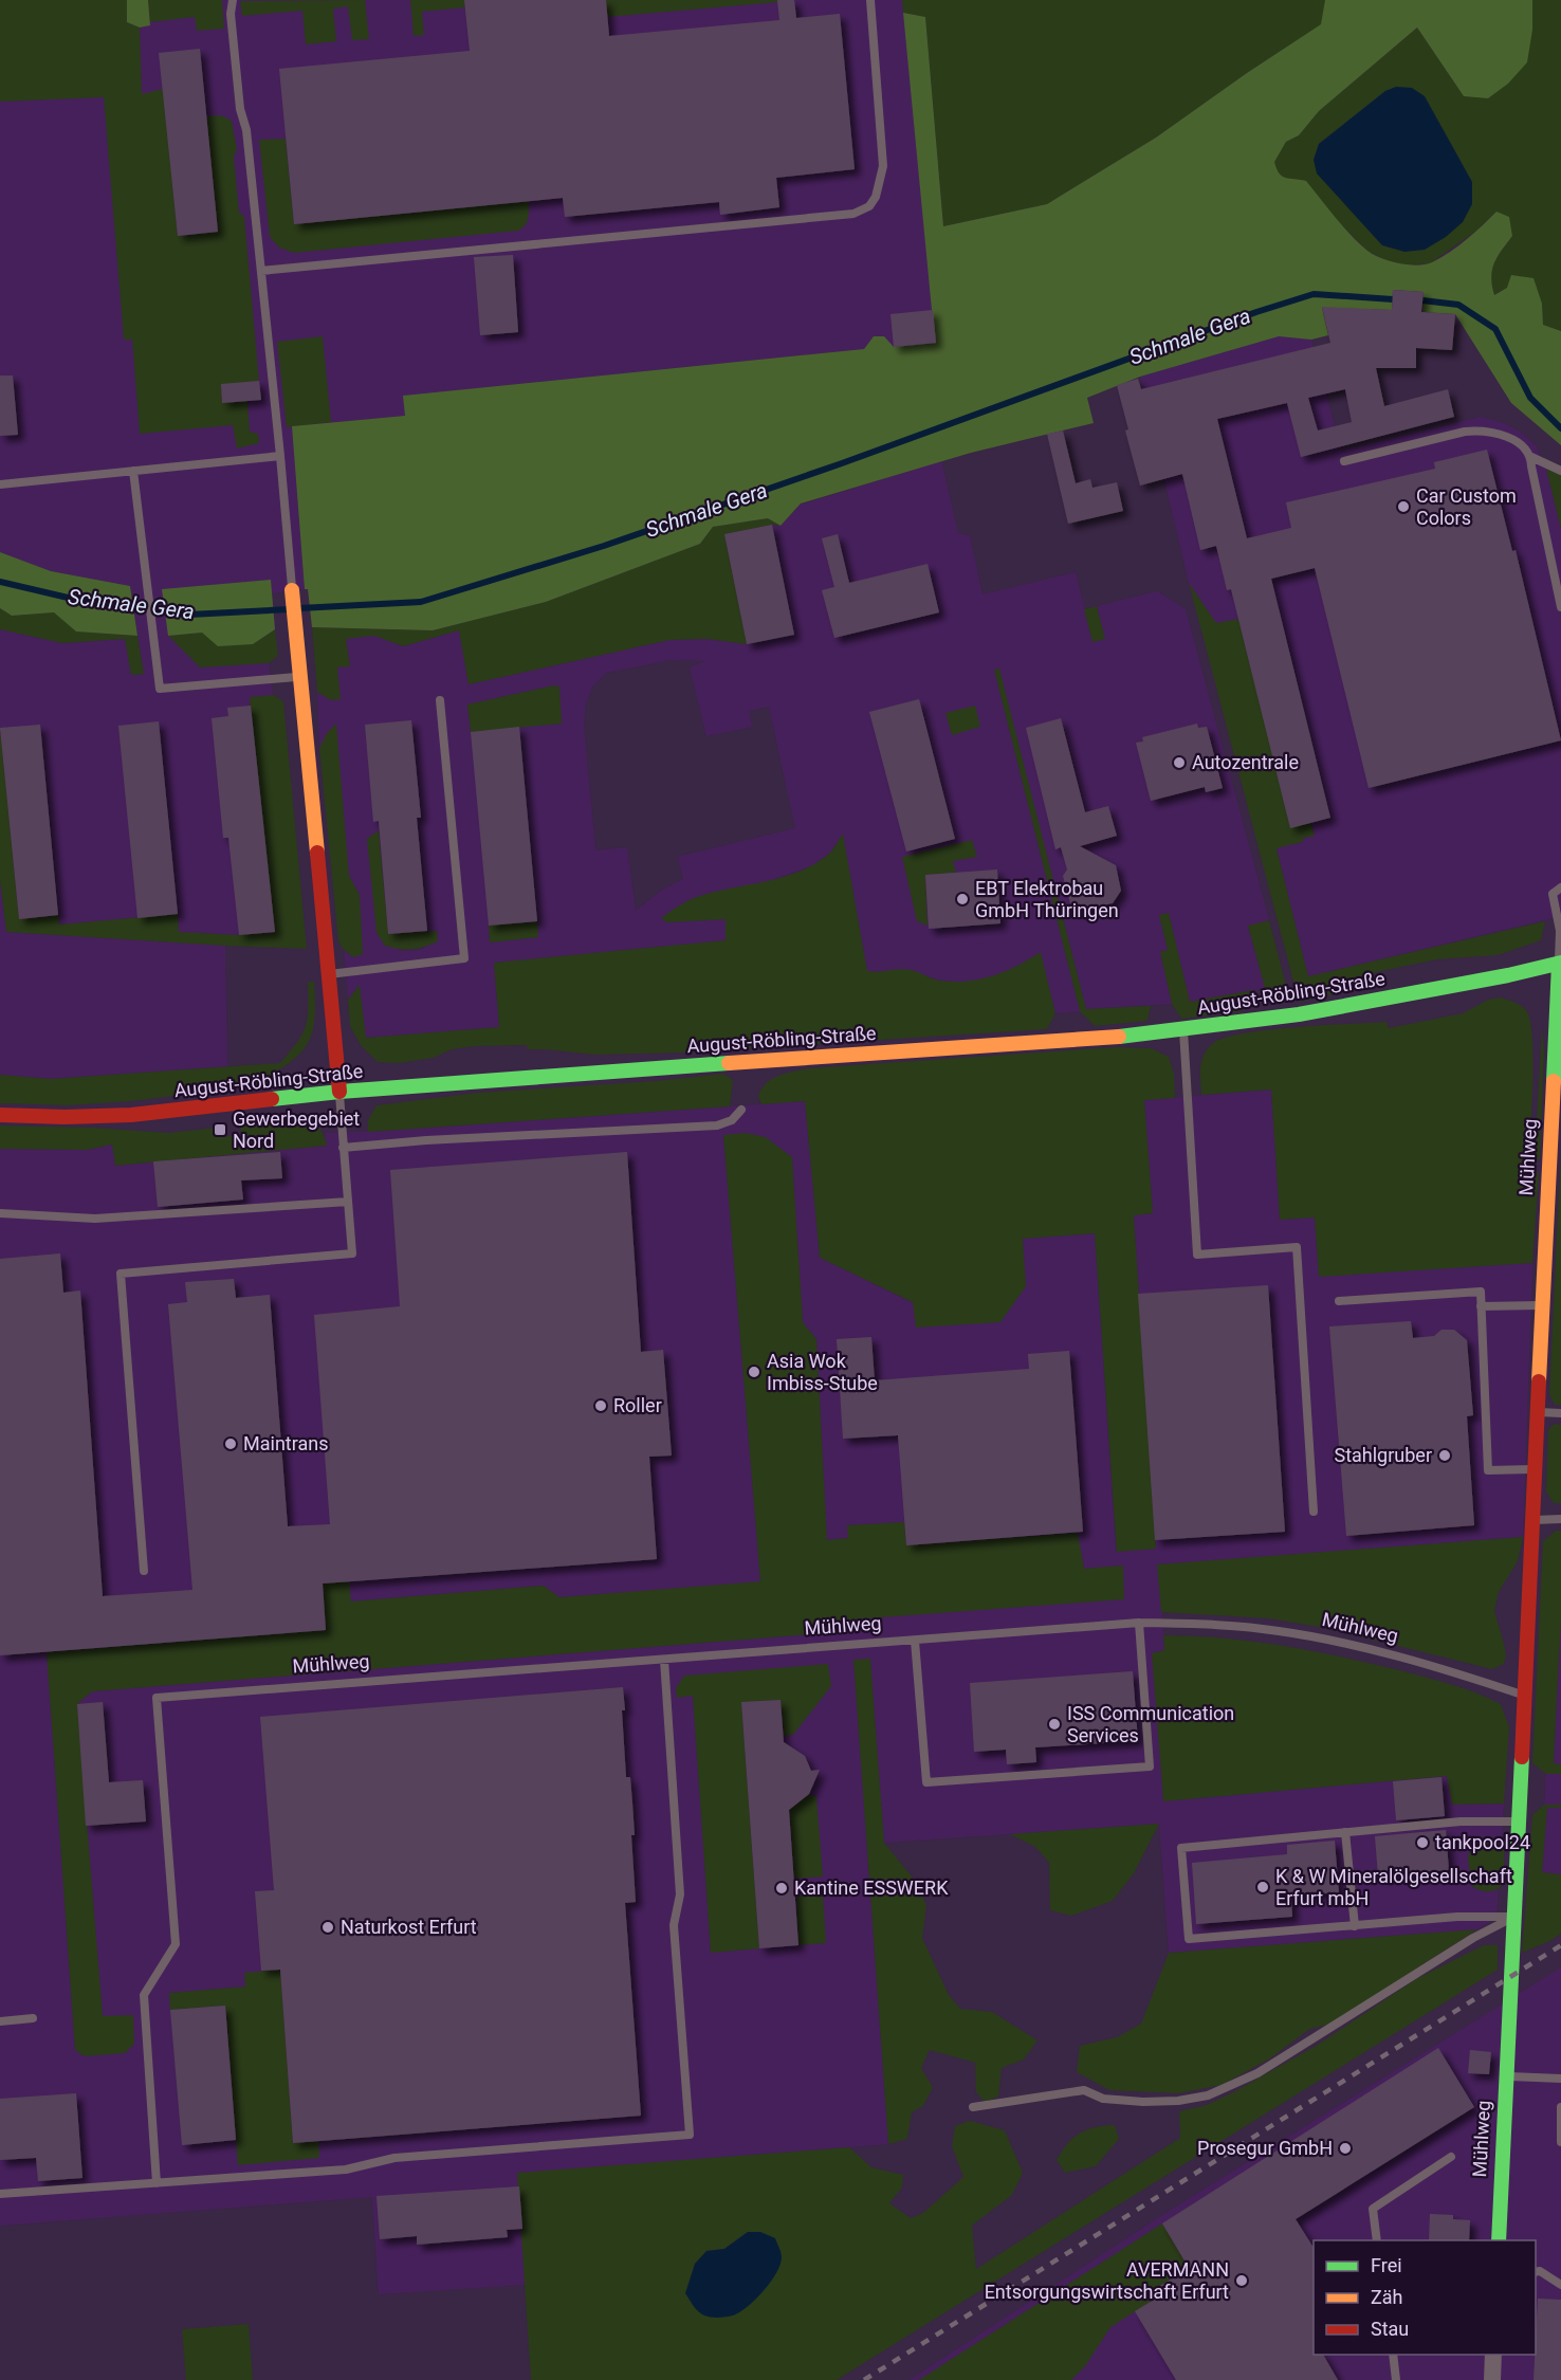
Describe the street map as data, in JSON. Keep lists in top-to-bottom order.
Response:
{
  "streets": {
    "street": ["August-Röbling-Straße", "Mühlweg"]
  },
  "crossings": [
    ["August-Röbling-Straße", "Mühlweg"]
  ],
  "water": ["Schmale Gera"],
  "places": {
    "other": [
      "Car Custom Colors",
      "Autozentrale",
      "EBT Elektrobau GmbH Thüringen",
      "Asia Wok Imbiss-Stube",
      "Roller",
      "Maintrans",
      "Stahlgruber",
      "ISS Communication Services",
      "tankpool24",
      "K & W Mineralölgesellschaft Erfurt mbH",
      "Kantine ESSWERK",
      "Naturkost Erfurt",
      "Prosegur GmbH",
      "AVERMANN Entsorgungswirtschaft Erfurt"
    ],
    "transit": ["Gewerbegebiet Nord"]
  },
  "legend": ["Frei", "Zäh", "Stau"]
}
